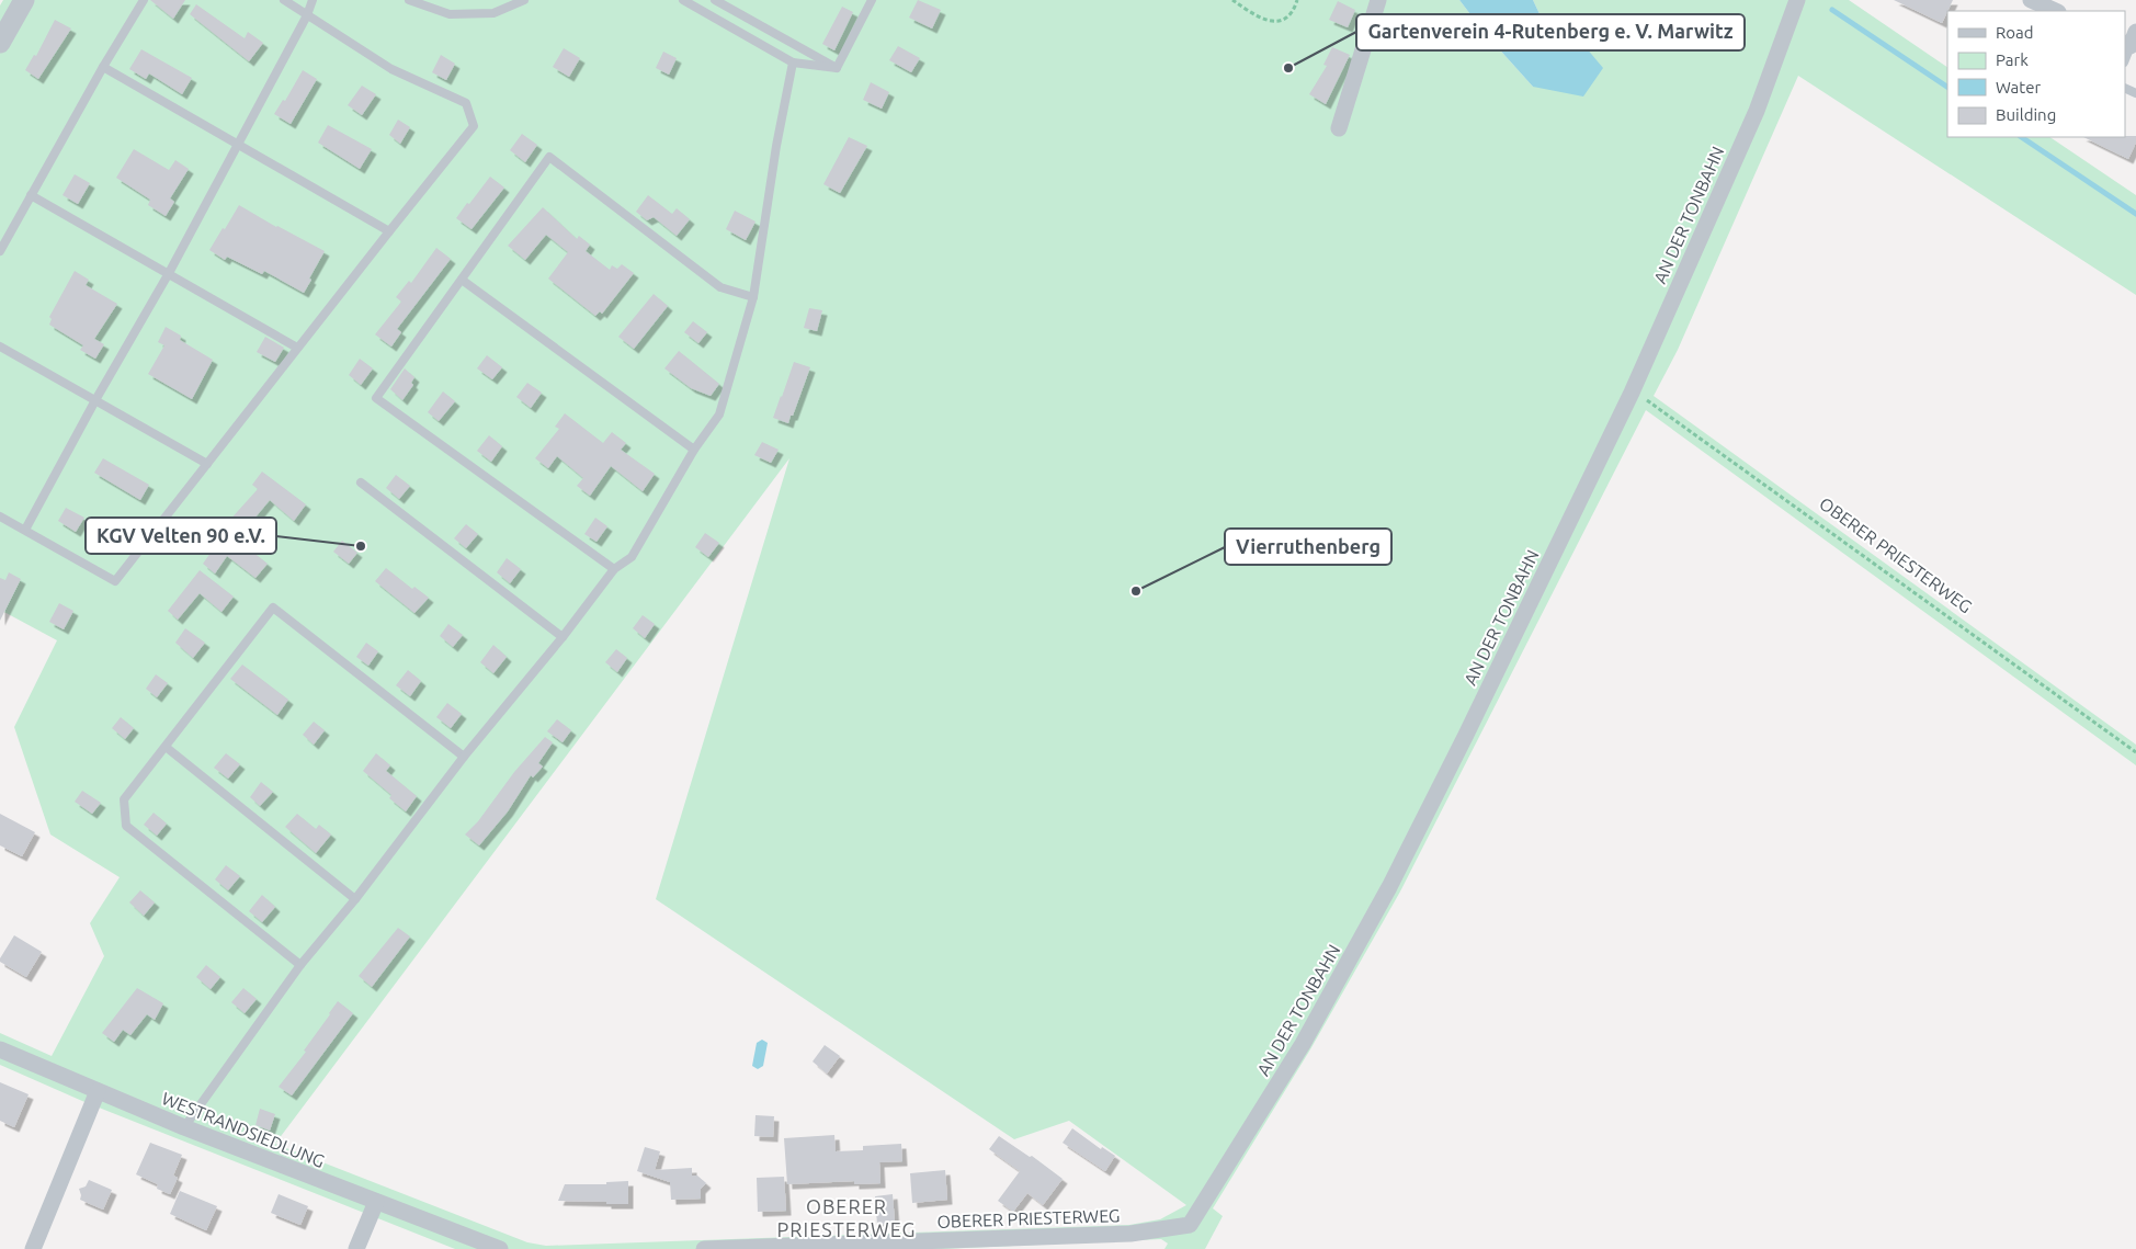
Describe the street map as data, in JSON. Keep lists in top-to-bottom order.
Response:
{
  "streets": {
    "street": ["AN DER TONBAHN", "OBERER PRIESTERWEG", "WESTRANDSIEDLUNG"]
  },
  "crossings": [
    ["AN DER TONBAHN", "OBERER PRIESTERWEG"]
  ],
  "districts": ["OBERER PRIESTERWEG"],
  "places": ["Gartenverein 4-Rutenberg e. V. Marwitz", "KGV Velten 90 e.V.", "Vierruthenberg"],
  "legend": [
    "Road",
    "Park",
    "Water",
    "Building"
  ]
}
